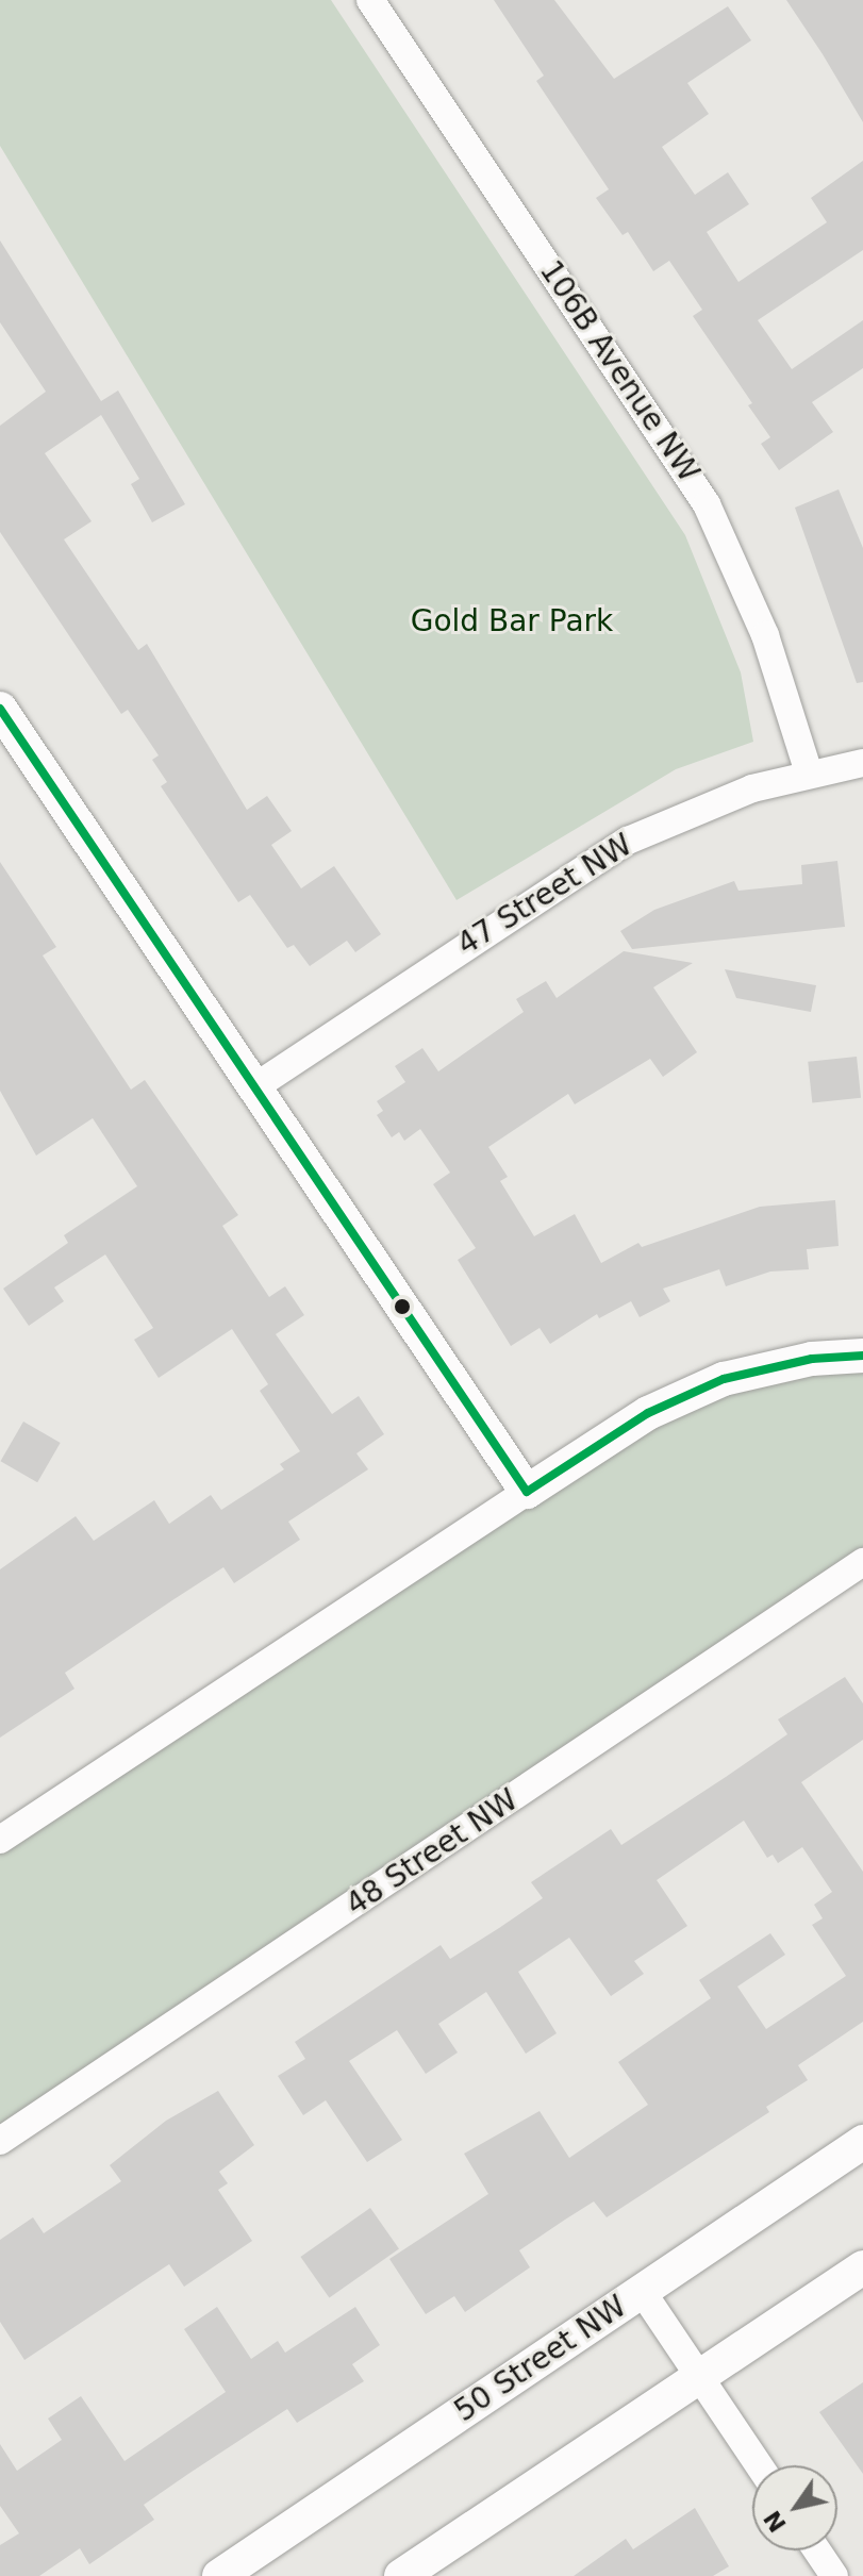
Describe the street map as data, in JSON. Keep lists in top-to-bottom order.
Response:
{
  "streets": {
    "street": [
      "106B Avenue NW",
      "47 Street NW",
      "48 Street NW",
      "50 Street NW"
    ]
  },
  "crossings": [
    ["106B Avenue NW", "47 Street NW"]
  ],
  "parks": ["Gold Bar Park"],
  "north": "bottom left"
}
